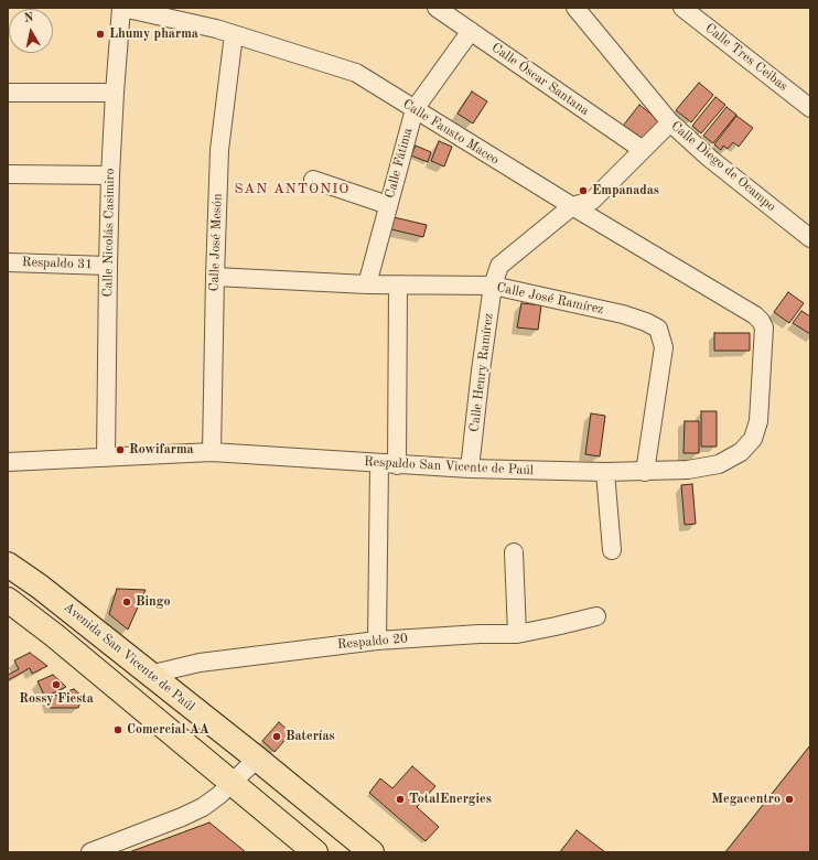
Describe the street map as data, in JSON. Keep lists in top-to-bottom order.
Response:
{
  "streets": {
    "main road": ["Avenida San Vicente de Paúl"],
    "street": [
      "Calle Tres Ceibas",
      "Calle Óscar Santana",
      "Calle Fausto Maceo",
      "Calle Fátima",
      "Calle Diego de Ocampo",
      "Calle Nicolás Casimiro",
      "Calle José Mesón",
      "Respaldo 31",
      "Calle José Ramírez",
      "Calle Henry Ramírez",
      "Respaldo San Vicente de Paúl",
      "Respaldo 20"
    ]
  },
  "crossings": [
    ["Calle Óscar Santana", "Calle Fátima"],
    ["Calle Óscar Santana", "Calle Henry Ramírez"],
    ["Calle Fausto Maceo", "Calle Fátima"],
    ["Calle Fausto Maceo", "Calle Nicolás Casimiro"],
    ["Calle Fausto Maceo", "Calle José Mesón"],
    ["Calle Fausto Maceo", "Calle Henry Ramírez"],
    ["Calle Fausto Maceo", "Respaldo San Vicente de Paúl"],
    ["Calle Fátima", "Calle José Ramírez"],
    ["Calle Diego de Ocampo", "Calle Henry Ramírez"],
    ["Calle Nicolás Casimiro", "Respaldo 31"],
    ["Calle Nicolás Casimiro", "Respaldo San Vicente de Paúl"],
    ["Calle José Mesón", "Calle José Ramírez"],
    ["Calle José Mesón", "Respaldo San Vicente de Paúl"],
    ["Calle José Ramírez", "Calle Henry Ramírez"],
    ["Calle José Ramírez", "Respaldo San Vicente de Paúl"],
    ["Calle Henry Ramírez", "Respaldo San Vicente de Paúl"],
    ["Respaldo 20", "Avenida San Vicente de Paúl"]
  ],
  "districts": ["SAN ANTONIO"],
  "places": [
    "Lhumy pharma",
    "Empanadas",
    "Rowifarma",
    "Bingo",
    "Rossy Fiesta",
    "Comercial AA",
    "Baterías",
    "TotalEnergies",
    "Megacentro"
  ],
  "north": "top"
}
